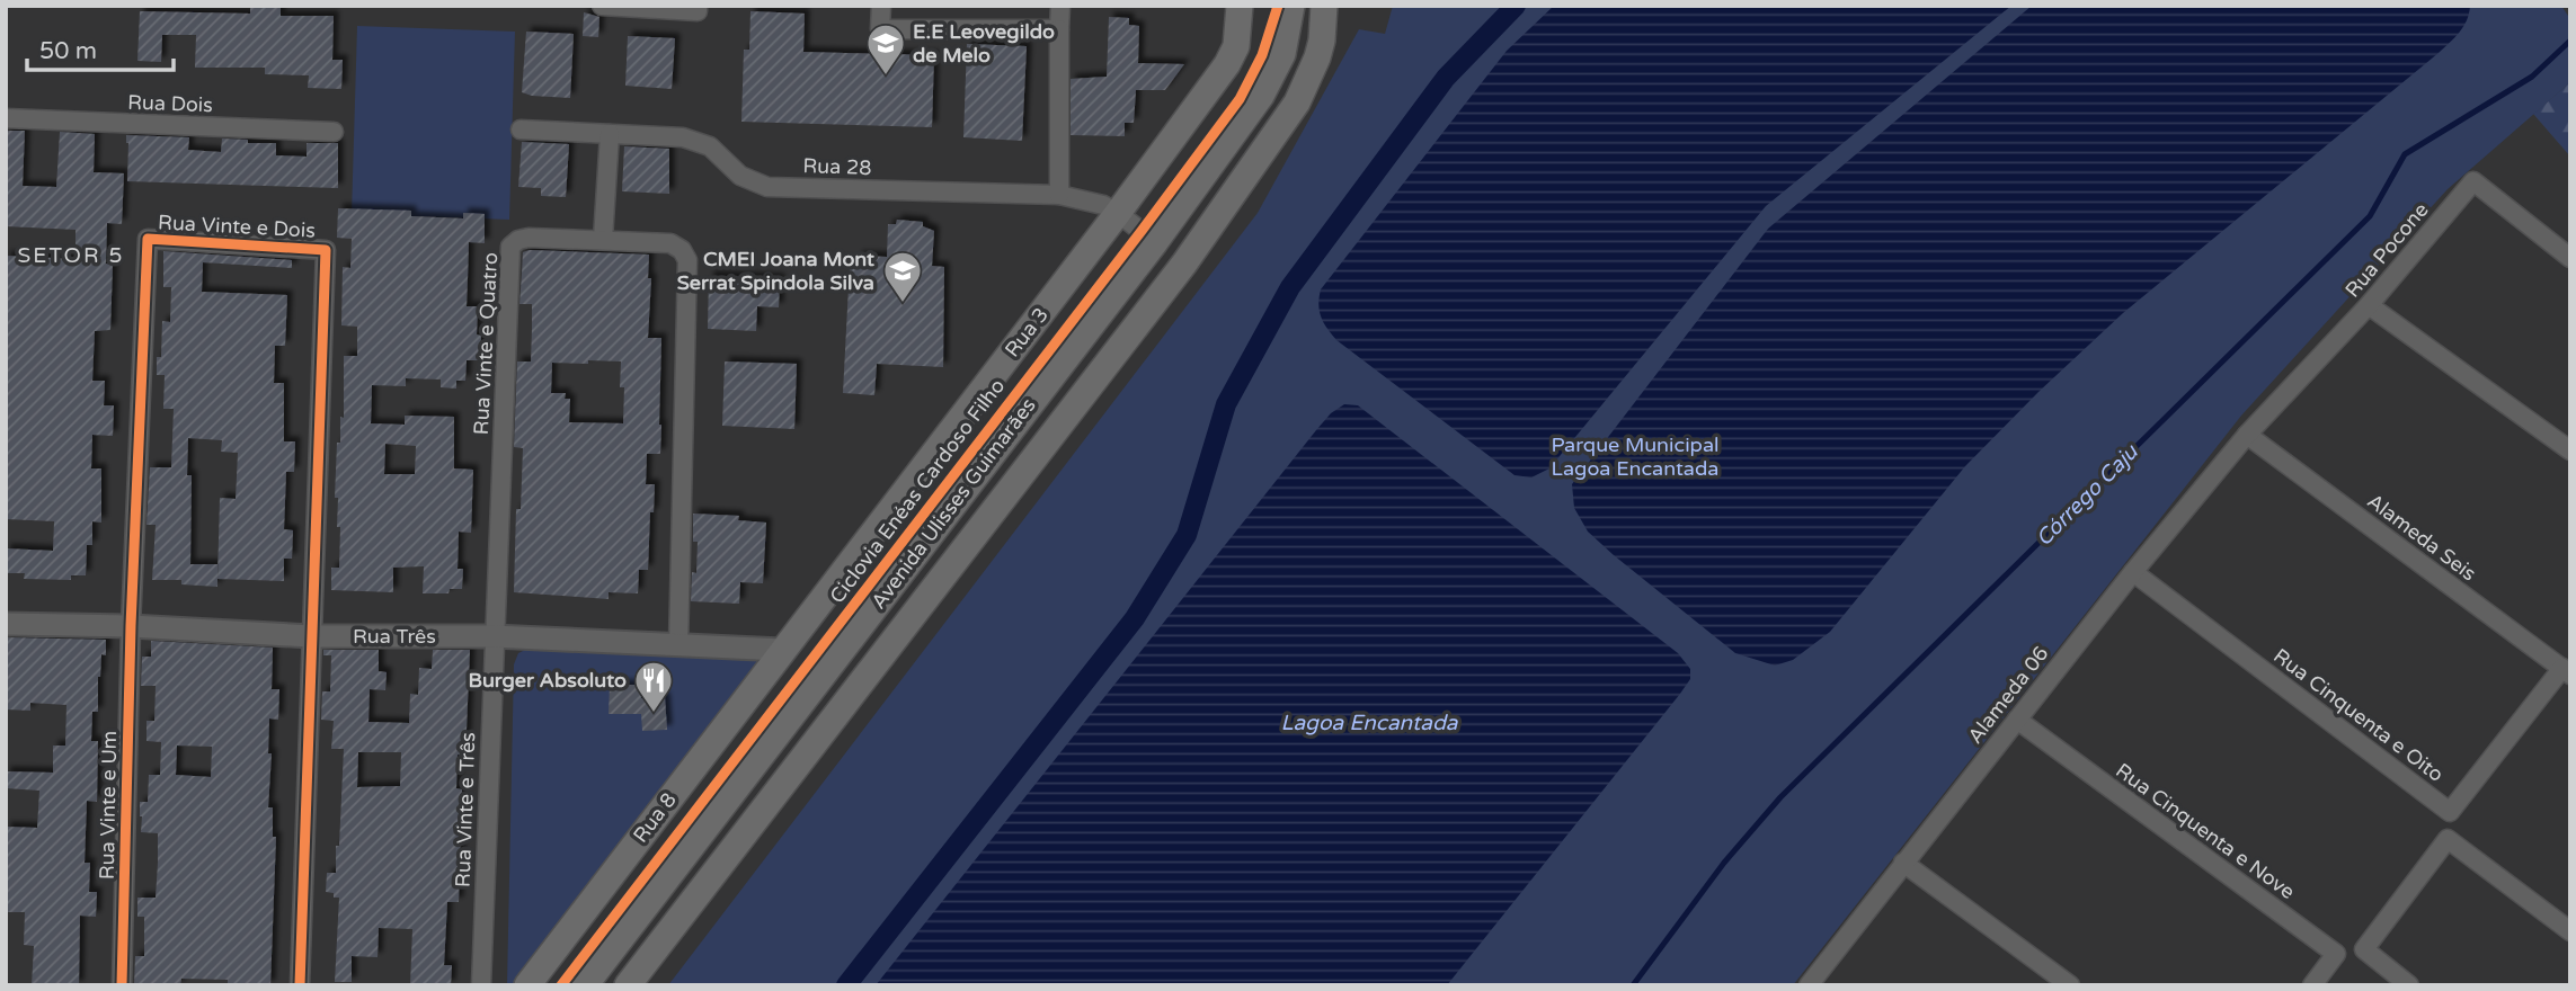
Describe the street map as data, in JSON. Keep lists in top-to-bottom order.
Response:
{
  "streets": {
    "main road": ["Rua 3", "Avenida Ulisses Guimarães", "Rua 8"],
    "street": [
      "Rua Dois",
      "Rua 28",
      "Rua Vinte e Dois",
      "Rua Pocone",
      "Rua Vinte e Quatro",
      "Alameda Seis",
      "Rua Três",
      "Alameda 06",
      "Rua Cinquenta e Oito",
      "Rua Vinte e Um",
      "Rua Vinte e Três",
      "Rua Cinquenta e Nove"
    ],
    "cycle path": ["Ciclovia Enéas Cardoso Filho"]
  },
  "crossings": [
    ["Rua 28", "Rua 3"],
    ["Rua 28", "Avenida Ulisses Guimarães"],
    ["Rua Vinte e Dois", "Rua Três"],
    ["Rua Vinte e Dois", "Rua Vinte e Um"],
    ["Rua Pocone", "Alameda Seis"],
    ["Rua Pocone", "Alameda 06"],
    ["Rua 3", "Rua Três"],
    ["Rua 3", "Rua 8"],
    ["Rua Vinte e Quatro", "Rua Três"],
    ["Rua Vinte e Quatro", "Rua Vinte e Três"],
    ["Alameda Seis", "Alameda 06"],
    ["Alameda Seis", "Rua Cinquenta e Oito"],
    ["Rua Três", "Rua Vinte e Um"],
    ["Rua Três", "Rua Vinte e Três"],
    ["Rua Três", "Rua 8"],
    ["Alameda 06", "Rua Cinquenta e Oito"],
    ["Alameda 06", "Rua Cinquenta e Nove"]
  ],
  "districts": ["SETOR 5"],
  "water": ["Córrego Caju", "Lagoa Encantada"],
  "parks": ["Parque Municipal Lagoa Encantada"],
  "places": {
    "school or university": ["E.E Leovegildo de Melo", "CMEI Joana Mont Serrat Spindola Silva"],
    "restaurant": ["Burger Absoluto"]
  },
  "scale_bar": "50 m"
}
